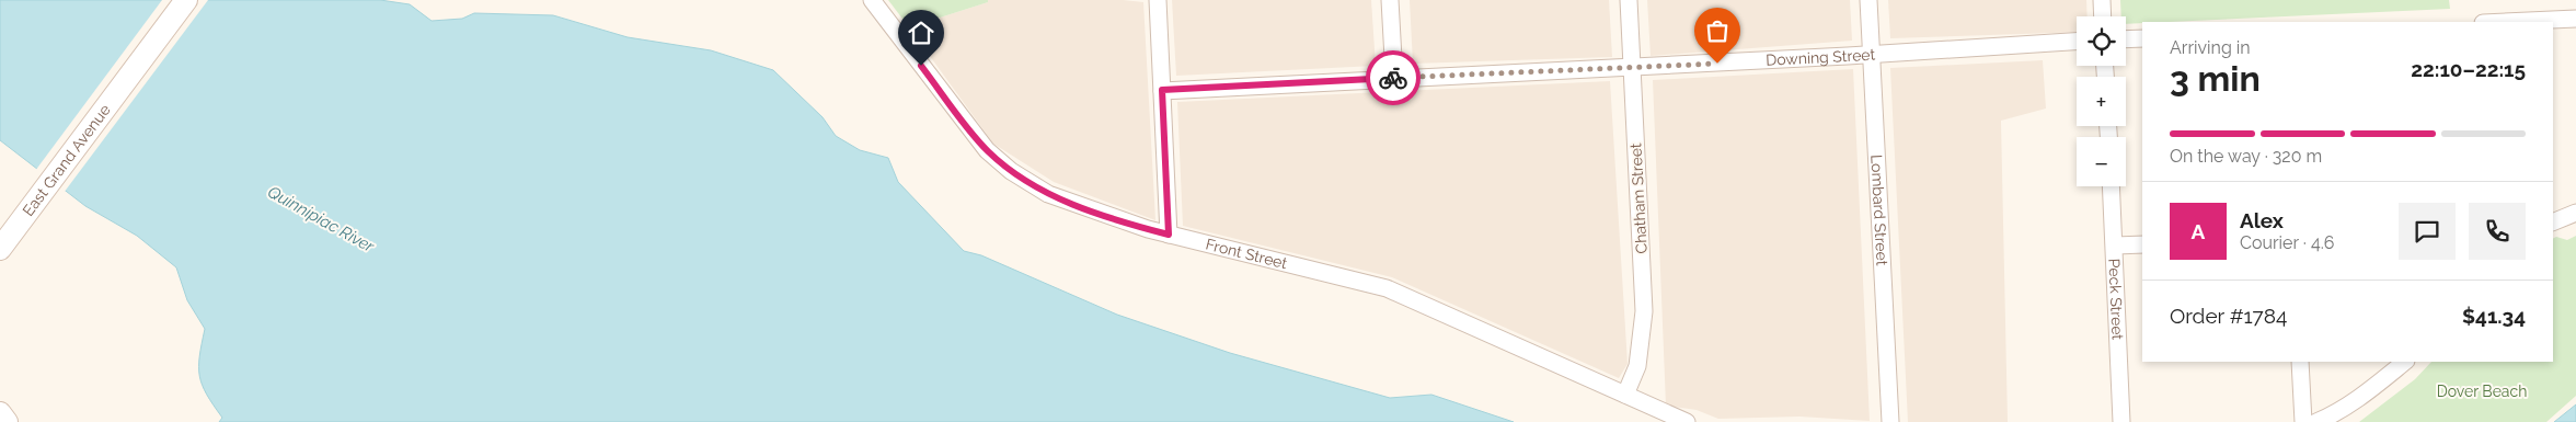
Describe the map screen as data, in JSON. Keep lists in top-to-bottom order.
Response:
{
  "streets": {
    "main road": ["East Grand Avenue"],
    "street": [
      "Downing Street",
      "Chatham Street",
      "Lombard Street",
      "Front Street",
      "Peck Street"
    ]
  },
  "crossings": [
    ["Downing Street", "Chatham Street"],
    ["Downing Street", "Lombard Street"],
    ["Chatham Street", "Front Street"]
  ],
  "water": ["Quinnipiac River"],
  "parks": ["Dover Beach"],
  "page": {
    "map_buttons": ["+", "−"],
    "heading": ["3 min", "Arriving in", "22:10–22:15"],
    "panel": [
      "Alex",
      "Courier · 4.6",
      "Order #1784",
      "$41.34"
    ],
    "bar": "On the way · 320 m",
    "round": "A"
  }
}
